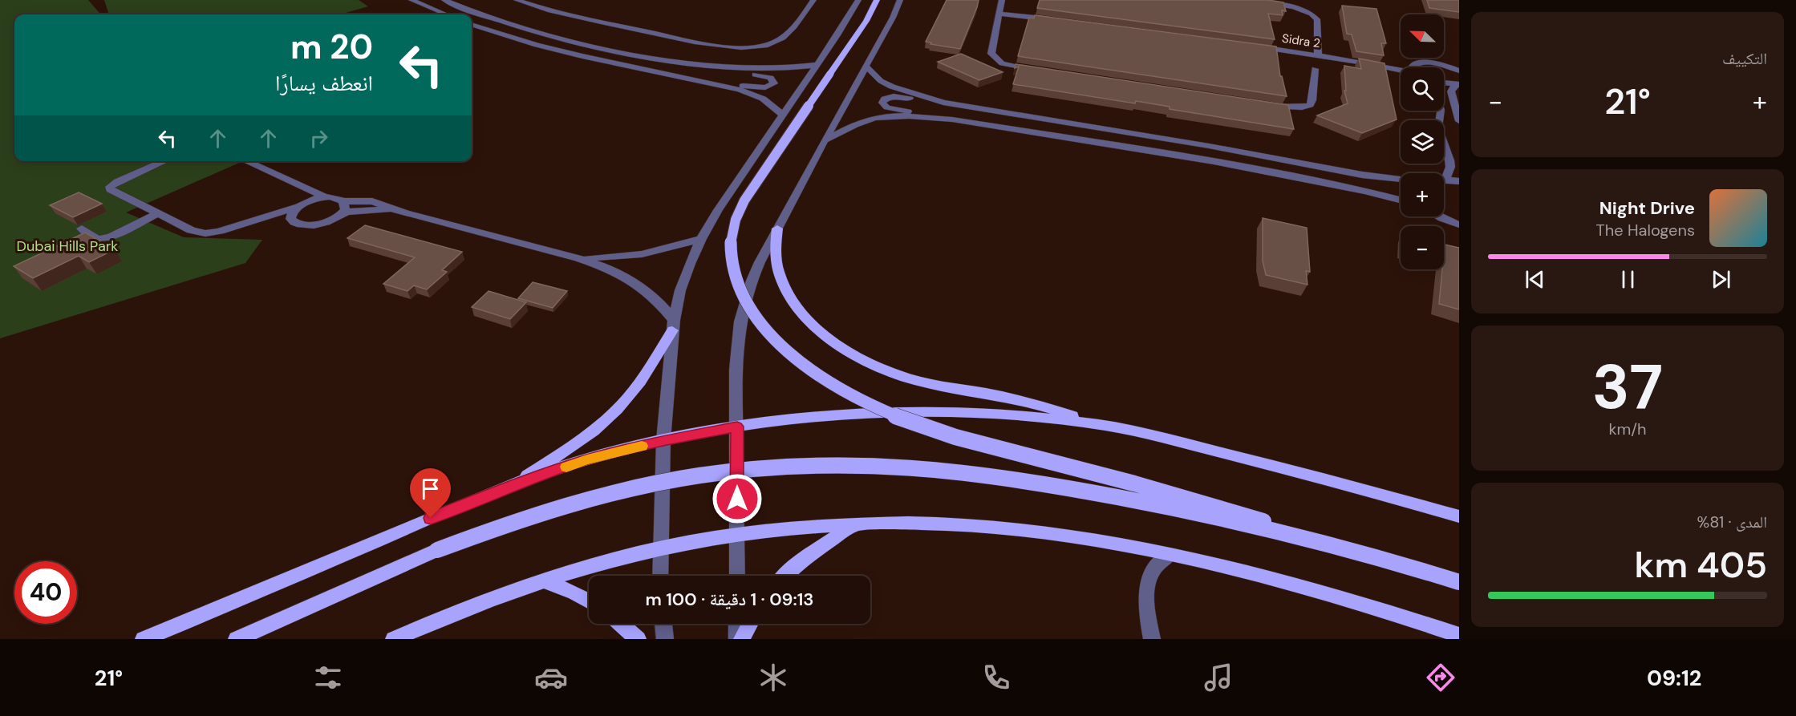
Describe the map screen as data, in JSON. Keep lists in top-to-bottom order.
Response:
{
  "streets": {
    "street": ["Sidra 2"]
  },
  "parks": ["Dubai Hills Park"],
  "north": "top left",
  "page": {
    "tile": [
      "التكييف",
      ["37", "km/h"],
      ["المدى · 81%", "405 km"]
    ],
    "map_buttons": ["+", "−"],
    "turn": ["20 m", "انعطف يسارًا"],
    "heat": ["−", "21°", "+"],
    "song": ["Night Drive", "The Halogens"],
    "limit": "40",
    "trip": "09:13 · 1 دقيقة · 100 m",
    "tabs": ["09:12", "21°"]
  }
}
